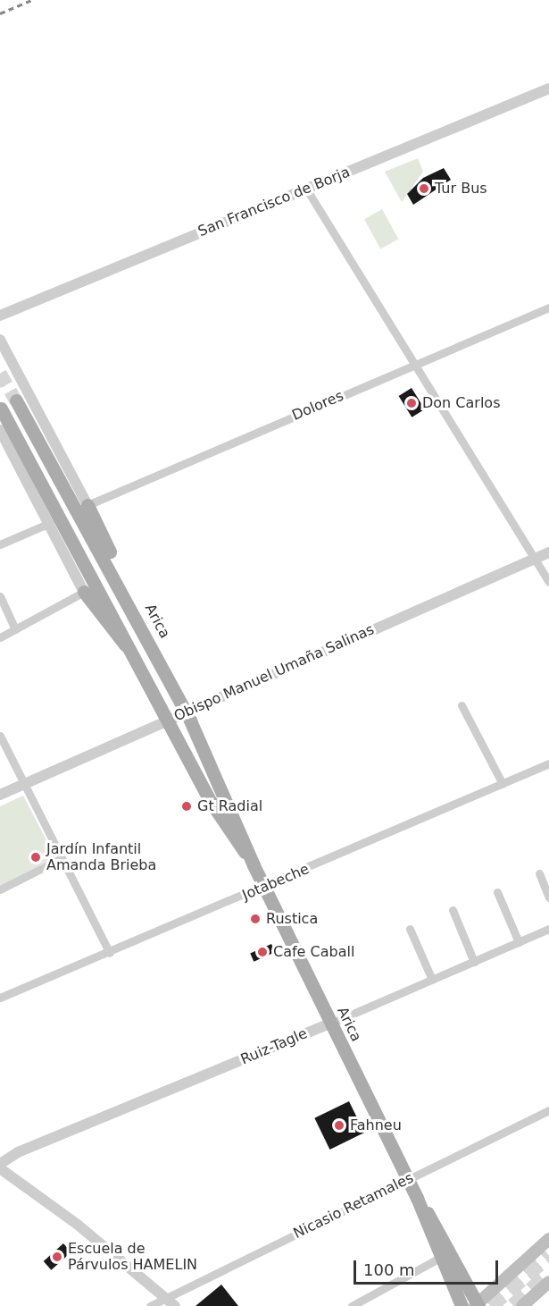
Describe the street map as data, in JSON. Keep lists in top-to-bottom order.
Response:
{
  "streets": {
    "main road": ["Arica"],
    "street": [
      "San Francisco de Borja",
      "Dolores",
      "Obispo Manuel Umaña Salinas",
      "Jotabeche",
      "Ruiz-Tagle",
      "Nicasio Retamales"
    ]
  },
  "crossings": [
    ["Arica", "Obispo Manuel Umaña Salinas"],
    ["Arica", "Jotabeche"],
    ["Arica", "Ruiz-Tagle"],
    ["Arica", "Nicasio Retamales"]
  ],
  "places": [
    "Tur Bus",
    "Don Carlos",
    "Gt Radial",
    "Jardín Infantil Amanda Brieba",
    "Rustica",
    "Cafe Caball",
    "Fahneu",
    "Escuela de Párvulos HAMELIN"
  ],
  "scale_bar": "100 m"
}
